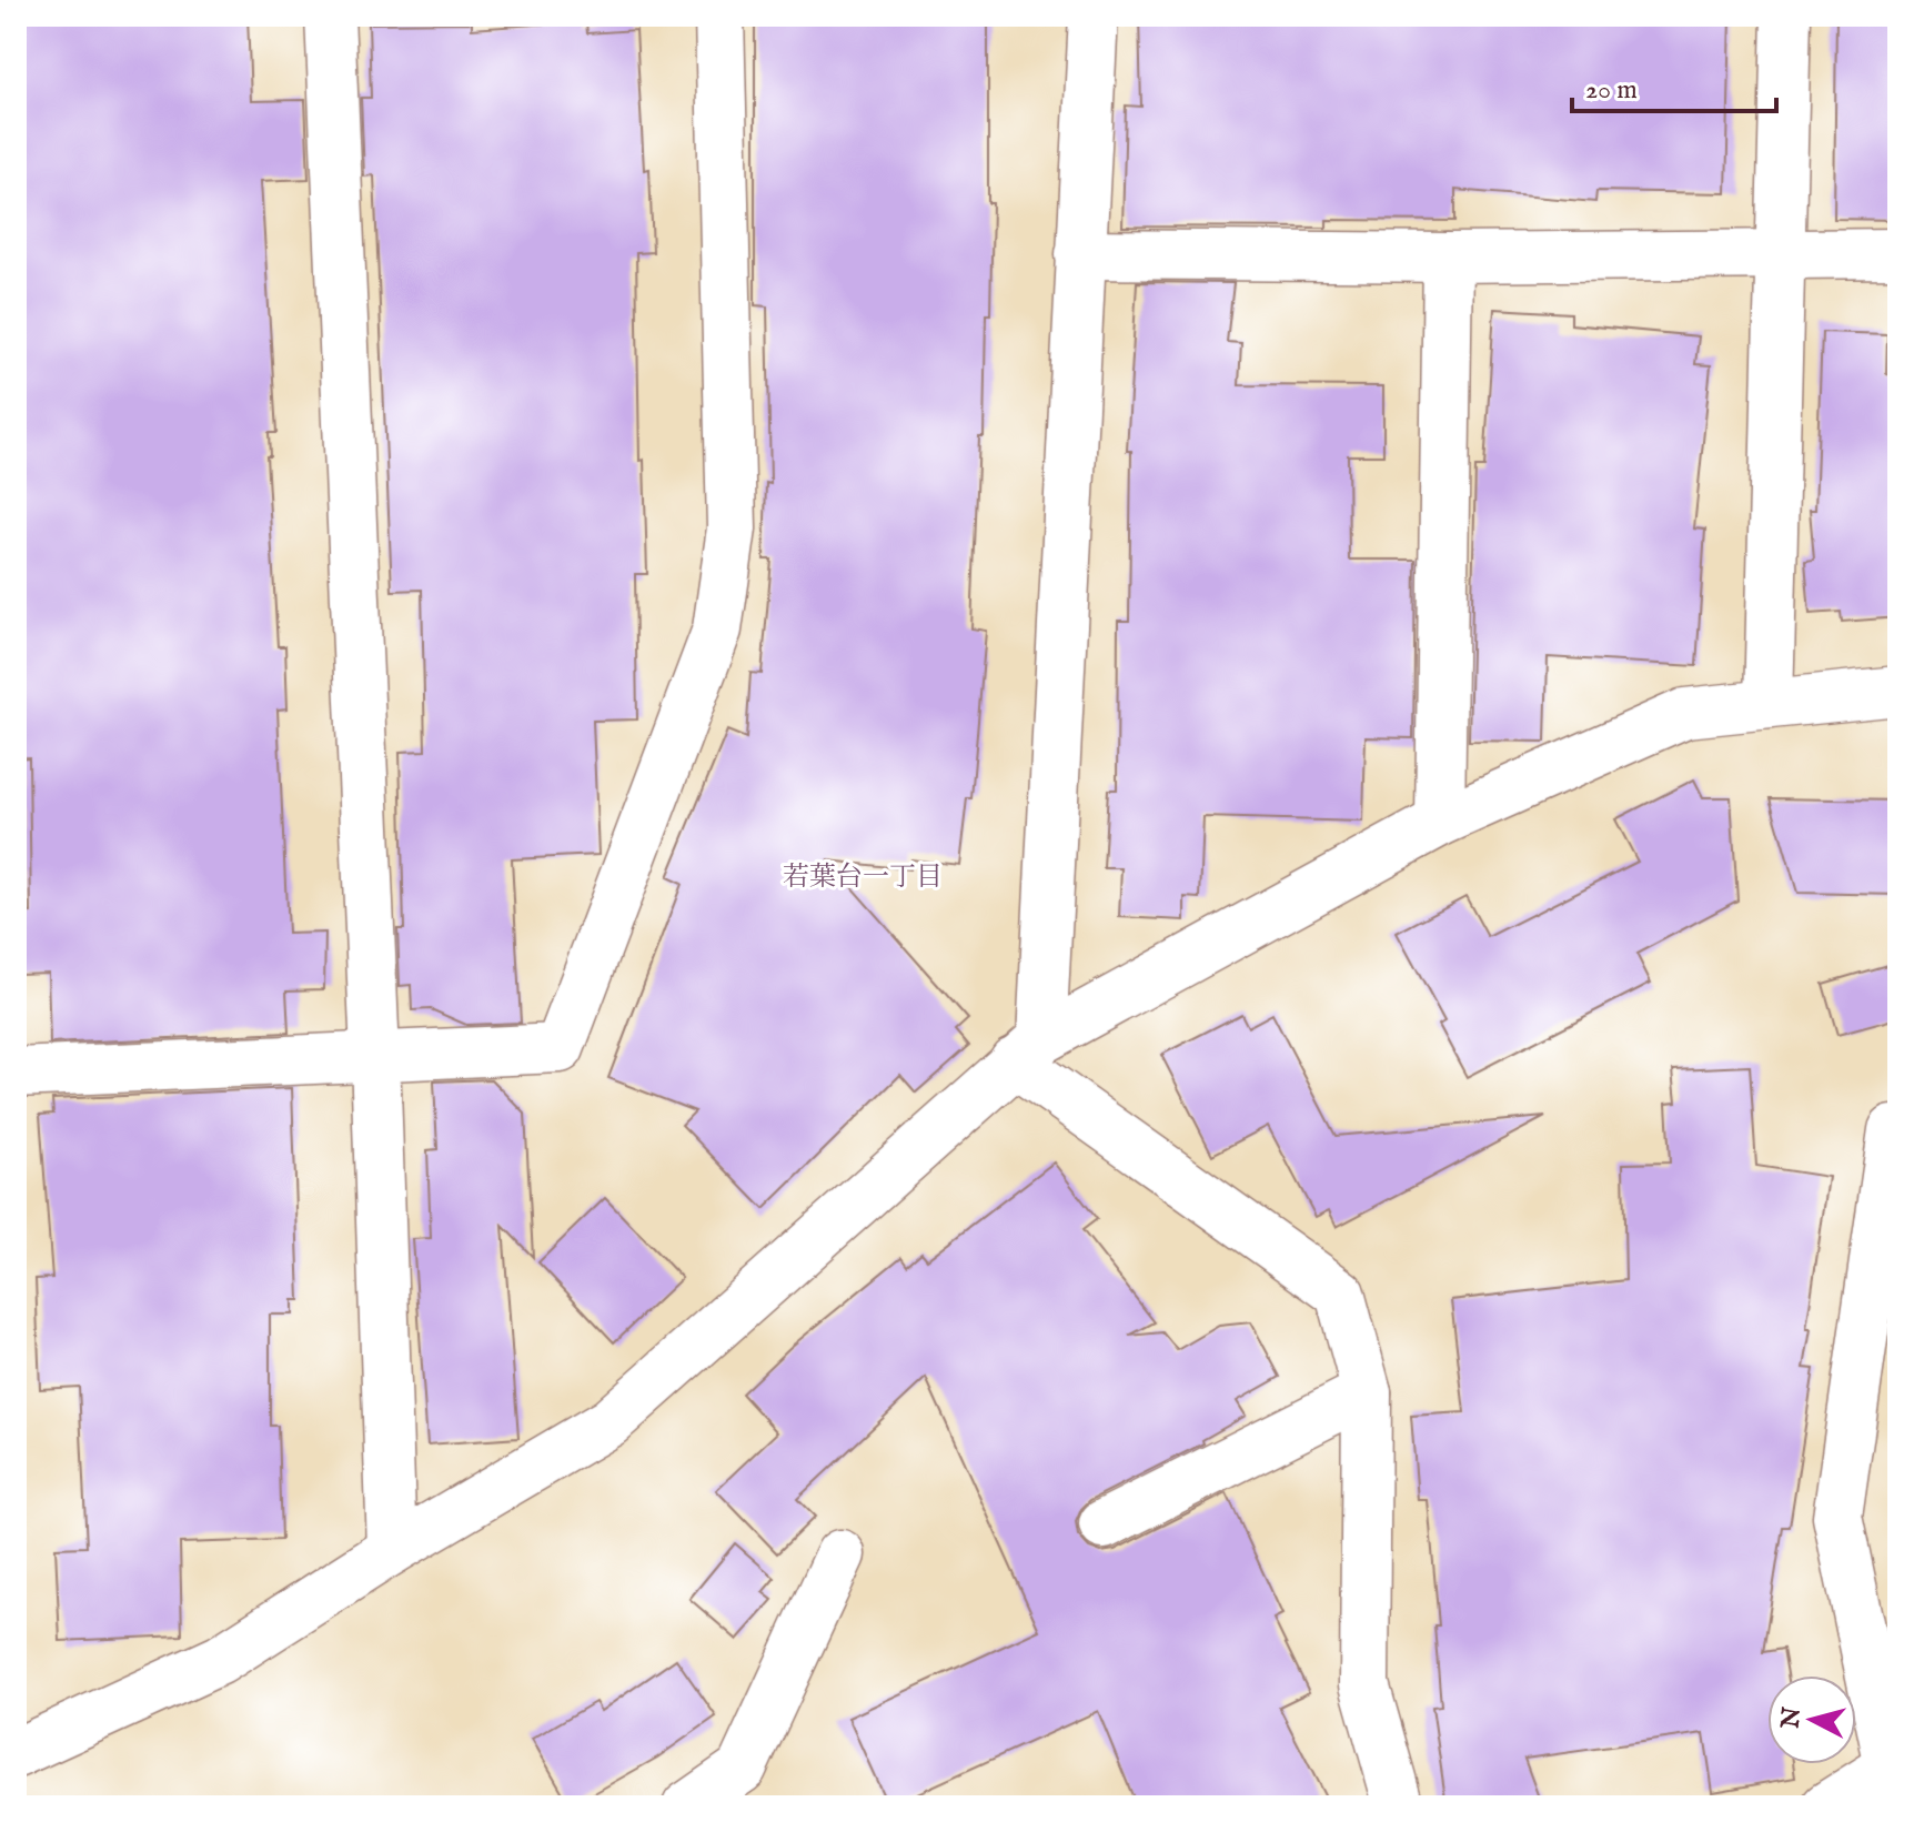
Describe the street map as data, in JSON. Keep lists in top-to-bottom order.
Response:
{
  "districts": ["若葉台一丁目"],
  "scale_bar": "20 m",
  "north": "left"
}
